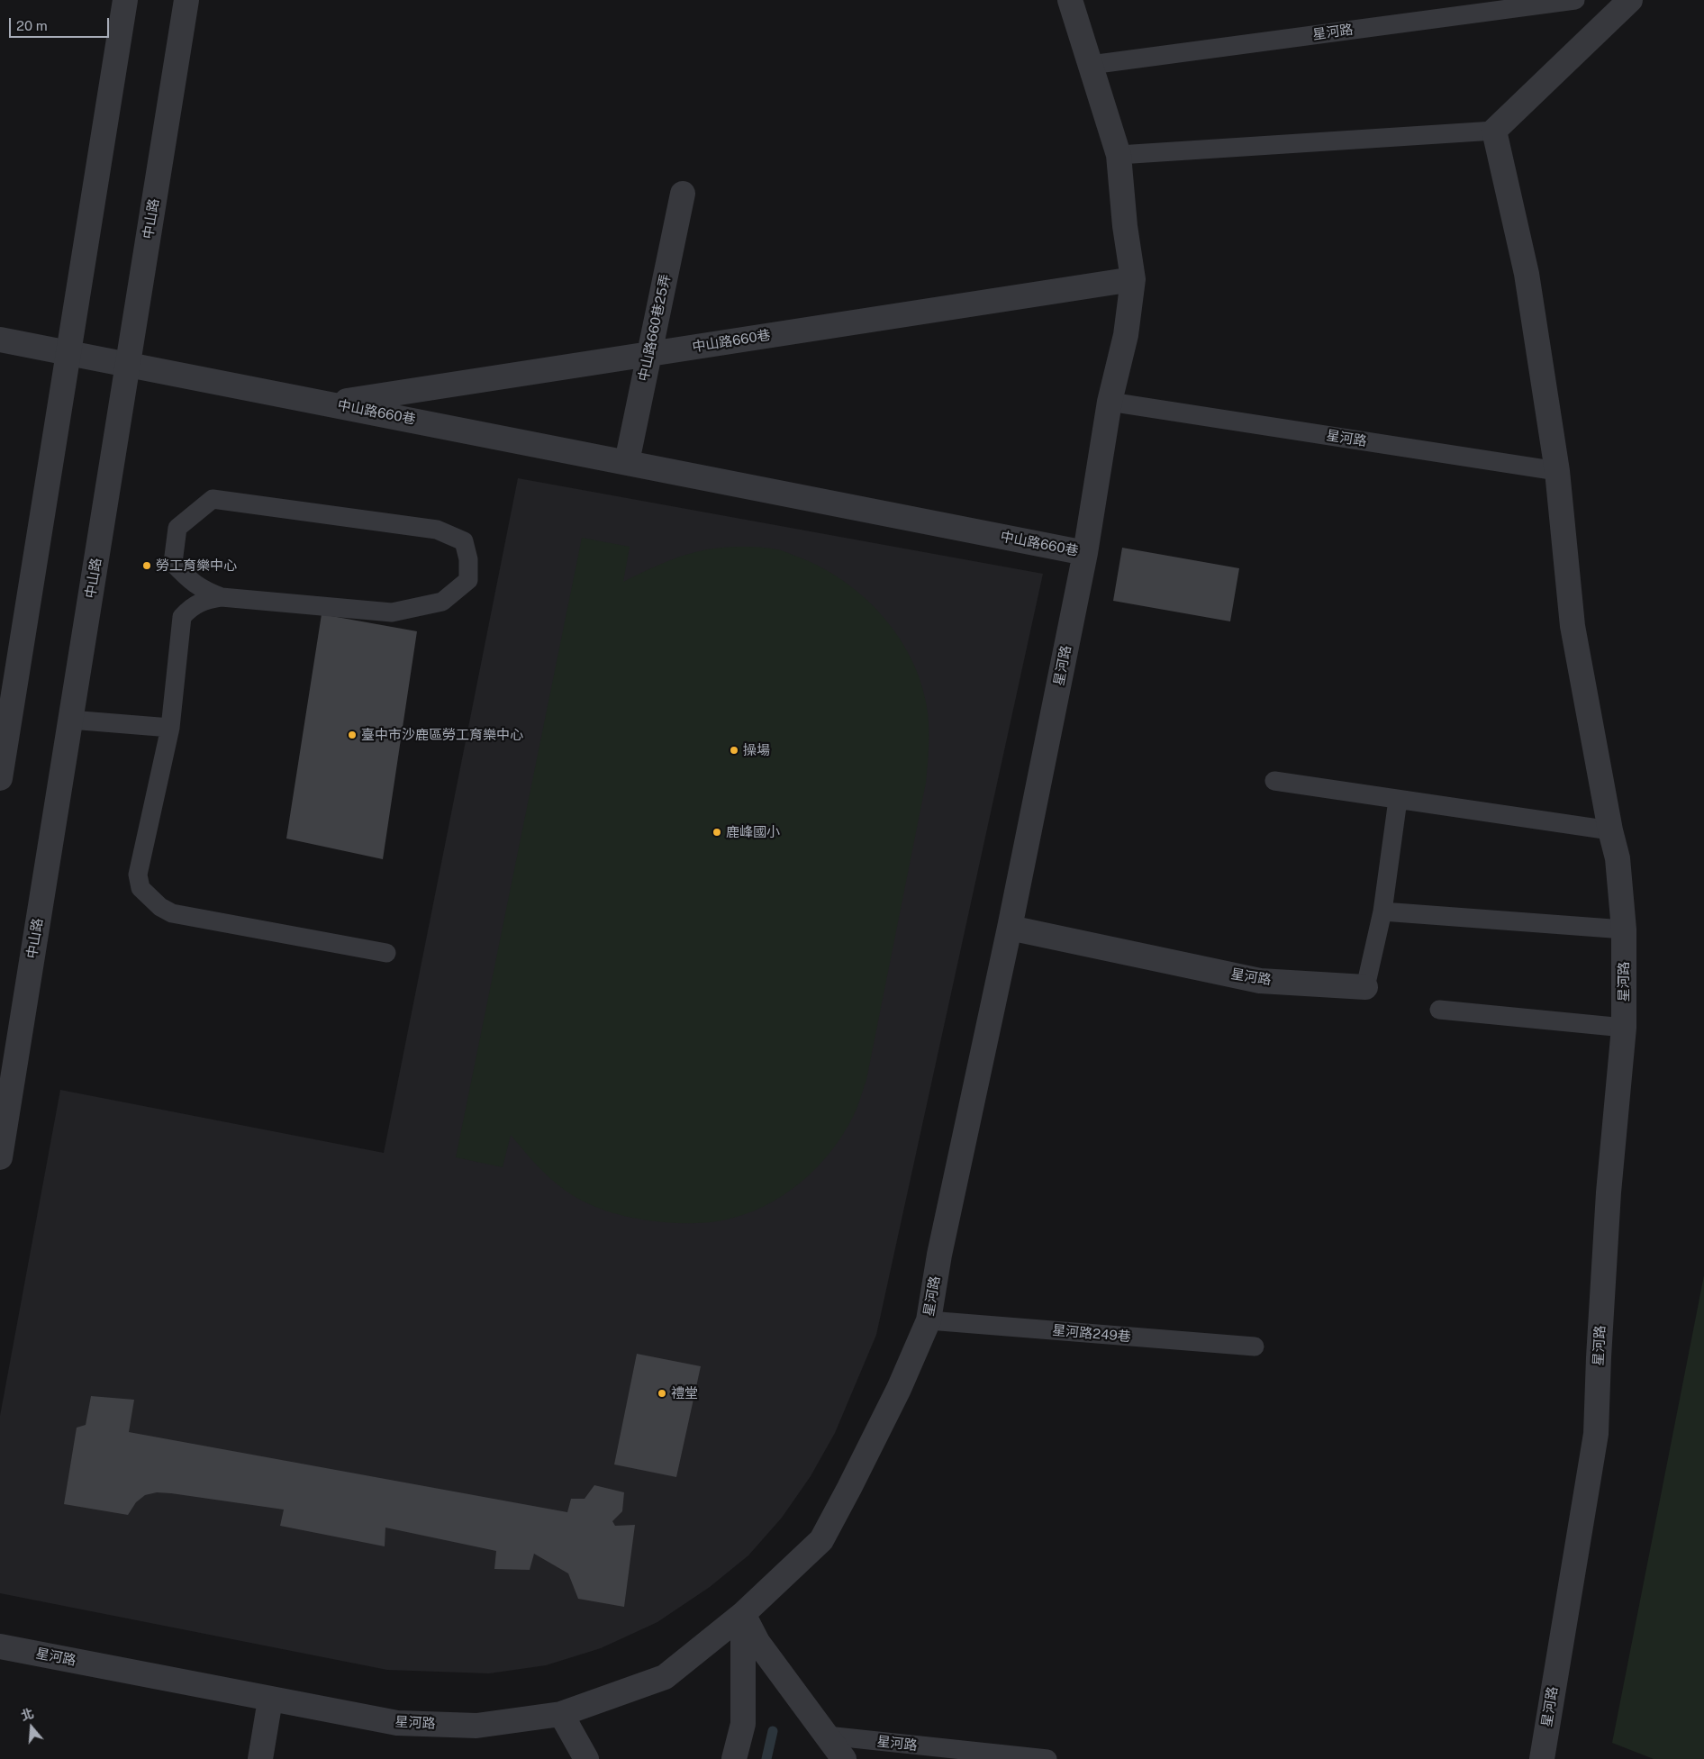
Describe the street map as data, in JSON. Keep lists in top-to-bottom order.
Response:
{
  "streets": {
    "street": [
      "星河路",
      "中山路",
      "中山路660巷25弄",
      "中山路660巷"
    ],
    "lane": ["星河路249巷"]
  },
  "crossings": [
    ["星河路", "中山路660巷"],
    ["星河路", "星河路249巷"],
    ["中山路", "中山路660巷"],
    ["中山路660巷25弄", "中山路660巷"]
  ],
  "places": [
    "勞工育樂中心",
    "臺中市沙鹿區勞工育樂中心",
    "操場",
    "鹿峰國小",
    "禮堂"
  ],
  "scale_bar": "20 m",
  "north": "top"
}
